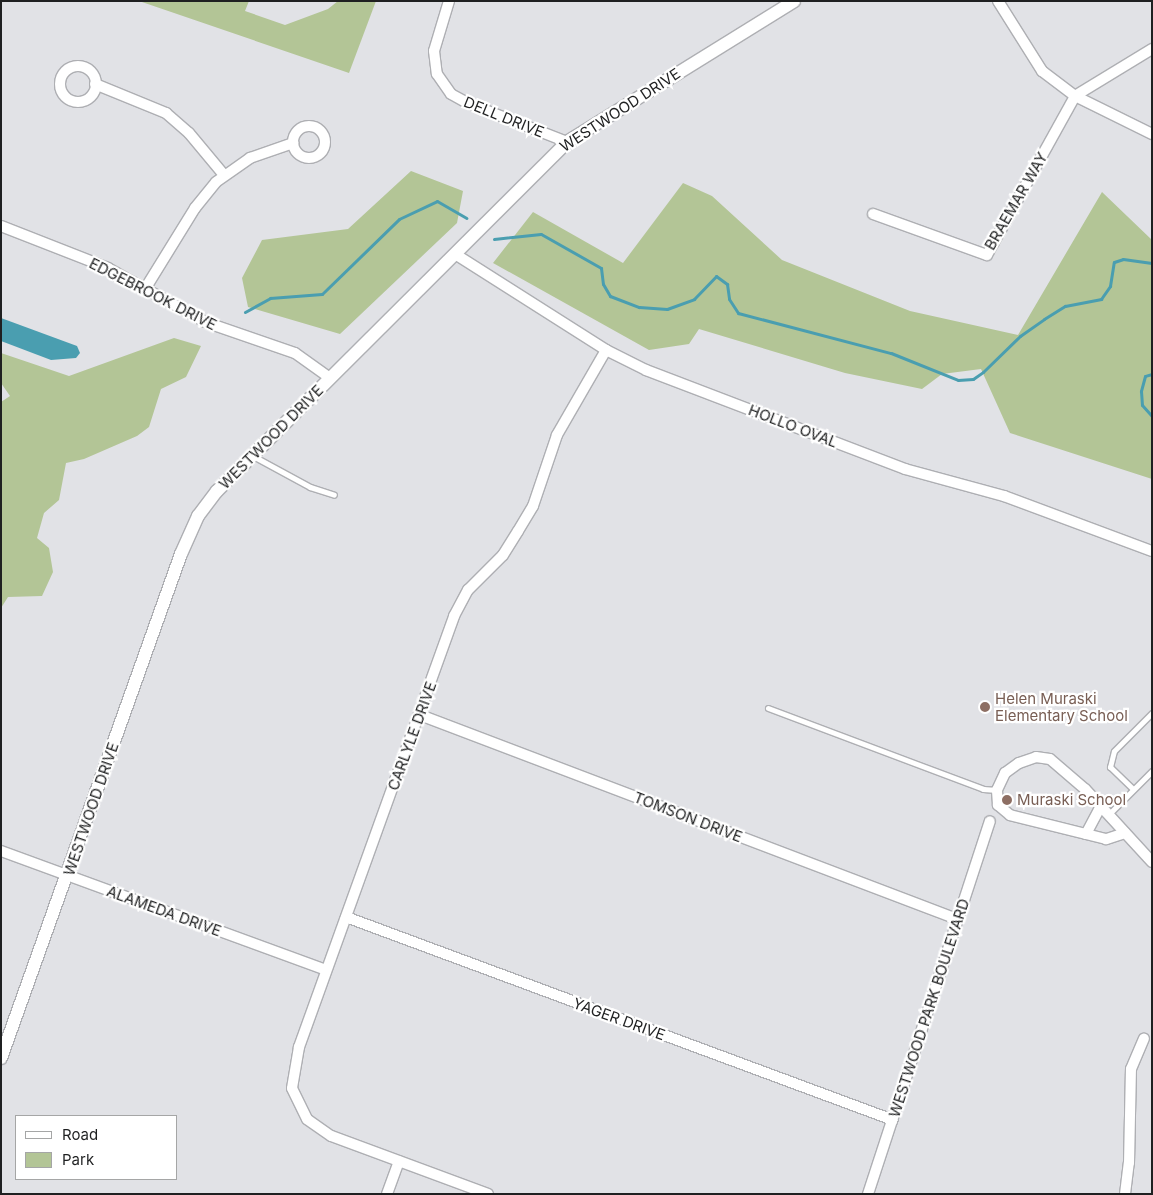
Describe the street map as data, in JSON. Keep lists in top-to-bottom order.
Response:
{
  "streets": {
    "street": [
      "WESTWOOD DRIVE",
      "DELL DRIVE",
      "BRAEMAR WAY",
      "EDGEBROOK DRIVE",
      "HOLLO OVAL",
      "CARLYLE DRIVE",
      "TOMSON DRIVE",
      "ALAMEDA DRIVE",
      "WESTWOOD PARK BOULEVARD",
      "YAGER DRIVE"
    ]
  },
  "crossings": [
    ["WESTWOOD DRIVE", "DELL DRIVE"],
    ["WESTWOOD DRIVE", "EDGEBROOK DRIVE"],
    ["WESTWOOD DRIVE", "HOLLO OVAL"],
    ["WESTWOOD DRIVE", "ALAMEDA DRIVE"],
    ["HOLLO OVAL", "CARLYLE DRIVE"],
    ["CARLYLE DRIVE", "TOMSON DRIVE"],
    ["CARLYLE DRIVE", "ALAMEDA DRIVE"],
    ["CARLYLE DRIVE", "YAGER DRIVE"],
    ["TOMSON DRIVE", "WESTWOOD PARK BOULEVARD"],
    ["WESTWOOD PARK BOULEVARD", "YAGER DRIVE"]
  ],
  "places": ["Helen Muraski Elementary School", "Muraski School"],
  "legend": ["Road", "Park"]
}
